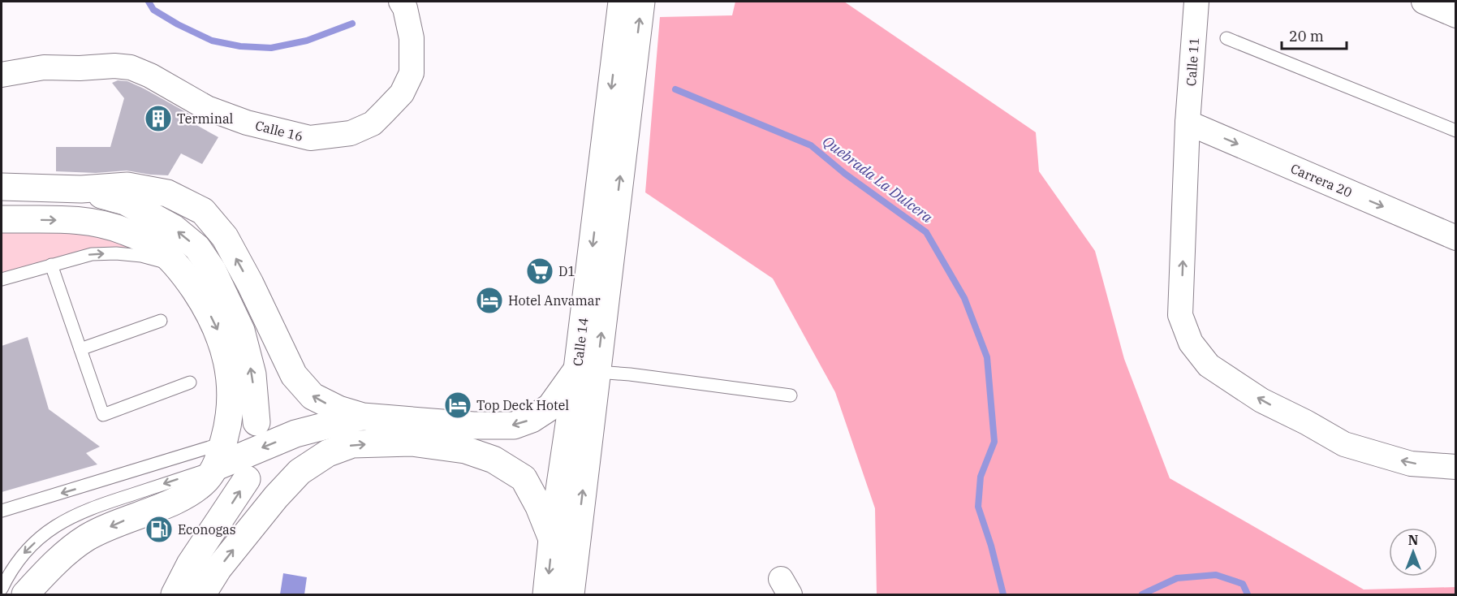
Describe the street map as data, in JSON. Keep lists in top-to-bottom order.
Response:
{
  "streets": {
    "main road": ["Calle 14"],
    "street": ["Calle 11", "Calle 16", "Carrera 20"]
  },
  "crossings": [
    ["Calle 11", "Carrera 20"]
  ],
  "one_way": ["Calle 11", "Carrera 20"],
  "water": ["Quebrada La Dulcera"],
  "places": {
    "building": ["Terminal"],
    "supermarket": ["D1"],
    "hotel": ["Hotel Anvamar", "Top Deck Hotel"],
    "fuel station": ["Econogas"]
  },
  "scale_bar": "20 m",
  "north": "top"
}
